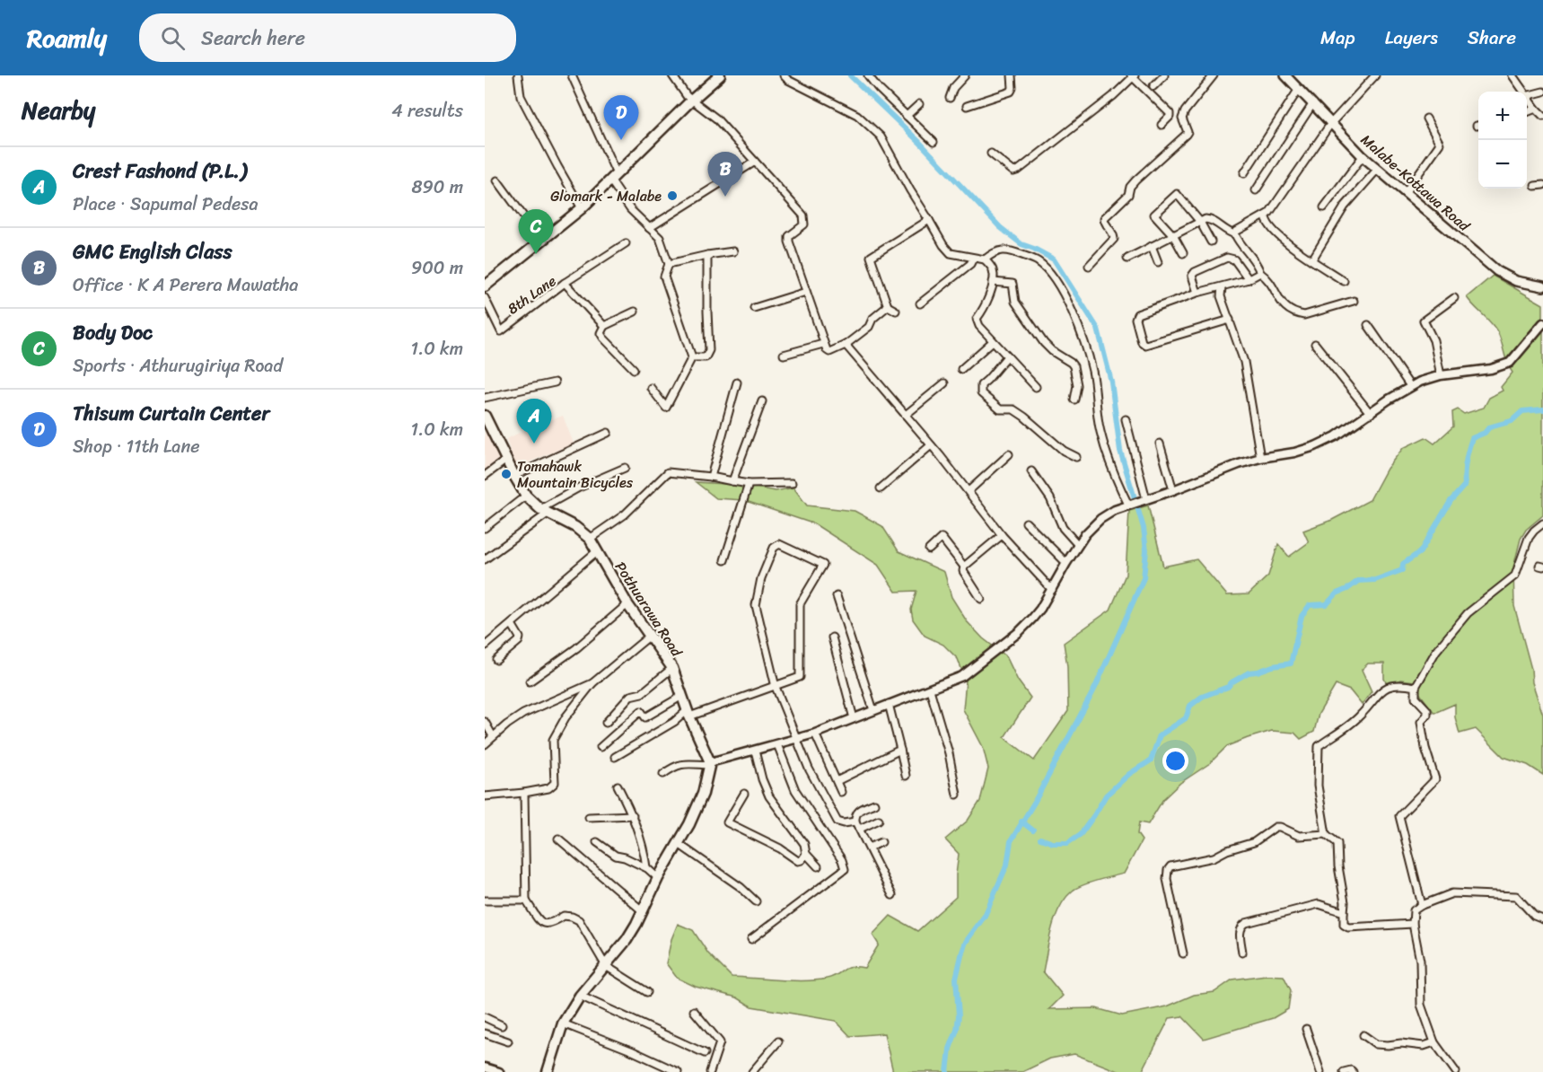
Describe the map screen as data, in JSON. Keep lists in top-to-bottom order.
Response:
{
  "streets": {
    "main road": ["Malabe-Kottawa Road", "Pothuarawa Road"],
    "street": ["8th Lane"]
  },
  "places": ["Glomark - Malabe", "Tomahawk Mountain Bicycles"],
  "page": {
    "header": "Roamly",
    "search": "Search here",
    "nav": ["Map", "Layers", "Share"],
    "heading": ["Nearby", "4 results"],
    "map_buttons": ["+", "−"],
    "pins": [
      "D",
      "B",
      "C",
      "A"
    ],
    "list": [
      {
        "mark": "A",
        "name": "Crest Fashond (P.L.)",
        "note": "Place · Sapumal Pedesa",
        "value": "890 m"
      },
      {
        "mark": "B",
        "name": "GMC English Class",
        "note": "Office · K A Perera Mawatha",
        "value": "900 m"
      },
      {
        "mark": "C",
        "name": "Body Doc",
        "note": "Sports · Athurugiriya Road",
        "value": "1.0 km"
      },
      {
        "mark": "D",
        "name": "Thisum Curtain Center",
        "note": "Shop · 11th Lane",
        "value": "1.0 km"
      }
    ]
  }
}
